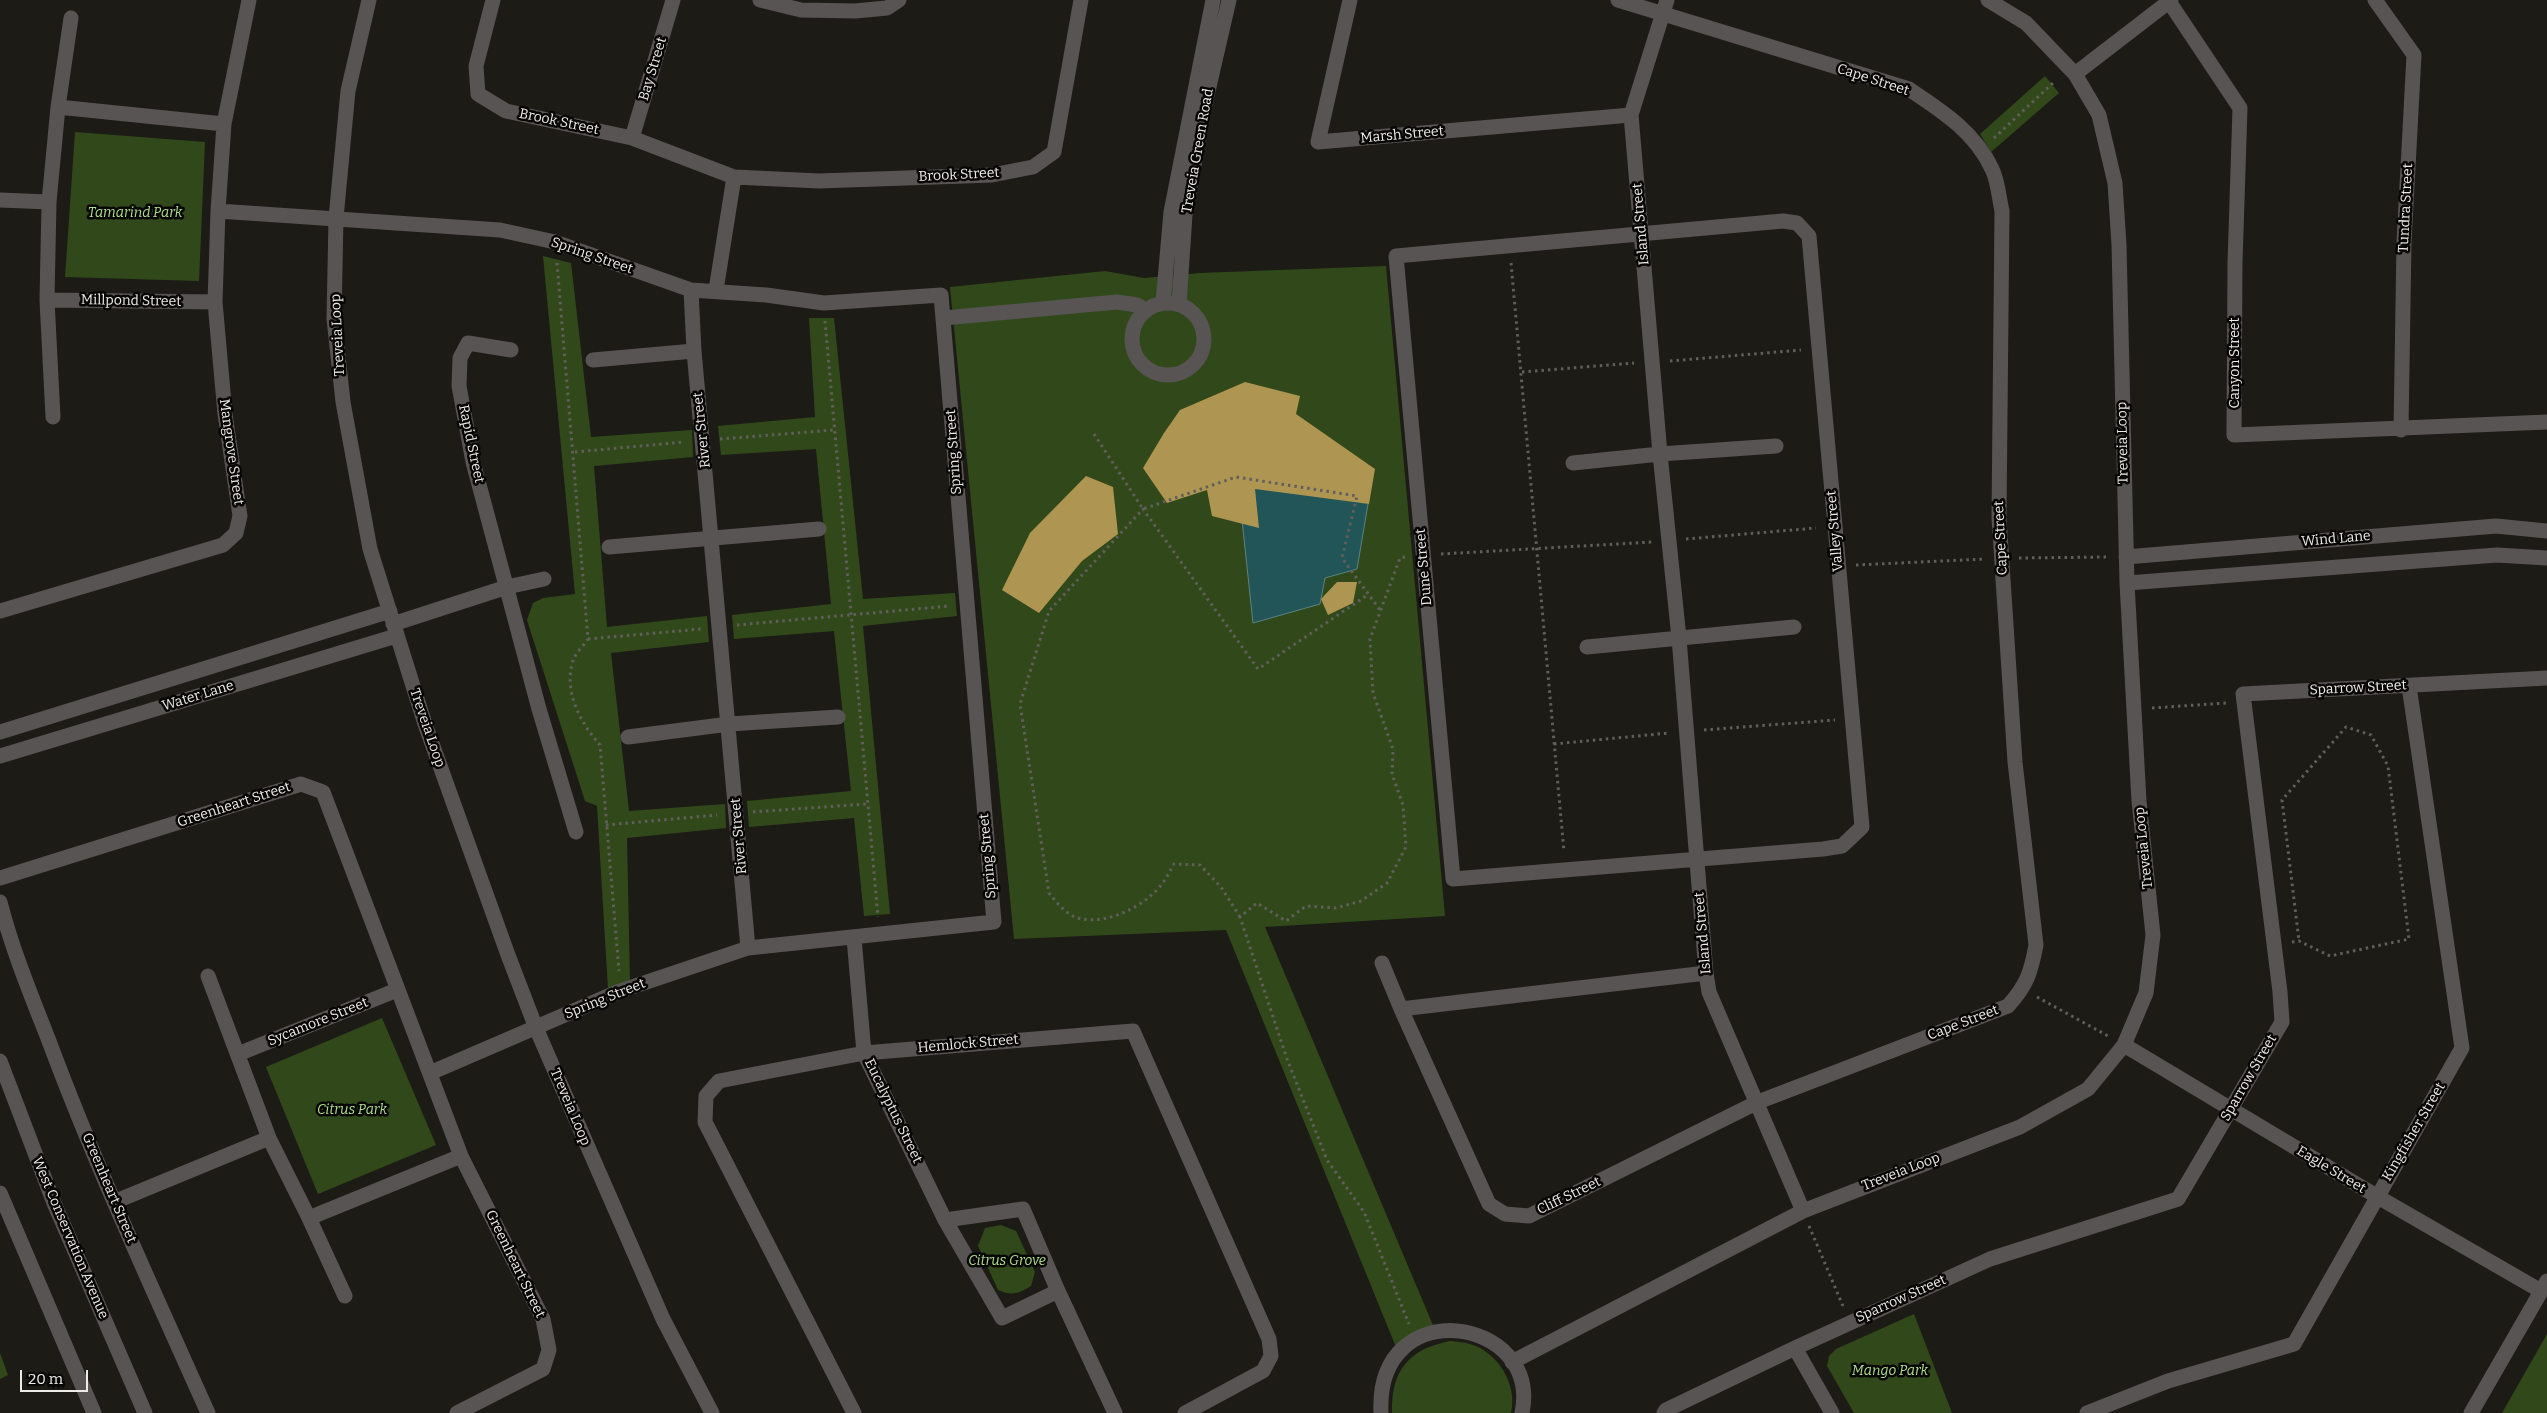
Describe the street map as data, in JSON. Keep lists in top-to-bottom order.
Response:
{
  "streets": {
    "street": [
      "Bay Street",
      "Cape Street",
      "Brook Street",
      "Marsh Street",
      "Treveia Green Road",
      "Tundra Street",
      "Island Street",
      "Spring Street",
      "Millpond Street",
      "Treveia Loop",
      "Canyon Street",
      "River Street",
      "Rapid Street",
      "Mangrove Street",
      "Valley Street",
      "Wind Lane",
      "Dune Street",
      "Sparrow Street",
      "Water Lane",
      "Greenheart Street",
      "Sycamore Street",
      "Hemlock Street",
      "Eucalyptus Street",
      "Kingfisher Street",
      "Eagle Street",
      "Cliff Street",
      "West Conservation Avenue"
    ]
  },
  "crossings": [
    ["Bay Street", "Brook Street"],
    ["Cape Street", "Island Street"],
    ["Cape Street", "Cliff Street"],
    ["Marsh Street", "Island Street"],
    ["Tundra Street", "Canyon Street"],
    ["Island Street", "Treveia Loop"],
    ["Island Street", "Valley Street"],
    ["Island Street", "Dune Street"],
    ["Island Street", "Cliff Street"],
    ["Spring Street", "Treveia Loop"],
    ["Spring Street", "River Street"],
    ["Spring Street", "Eucalyptus Street"],
    ["Millpond Street", "Mangrove Street"],
    ["Treveia Loop", "Wind Lane"],
    ["Treveia Loop", "Water Lane"],
    ["Treveia Loop", "Eagle Street"],
    ["Valley Street", "Dune Street"],
    ["Sparrow Street", "Kingfisher Street"],
    ["Sparrow Street", "Eagle Street"],
    ["Greenheart Street", "Sycamore Street"],
    ["Hemlock Street", "Eucalyptus Street"],
    ["Kingfisher Street", "Eagle Street"]
  ],
  "parks": [
    "Tamarind Park",
    "Citrus Park",
    "Citrus Grove",
    "Mango Park"
  ],
  "scale_bar": "20 m"
}
